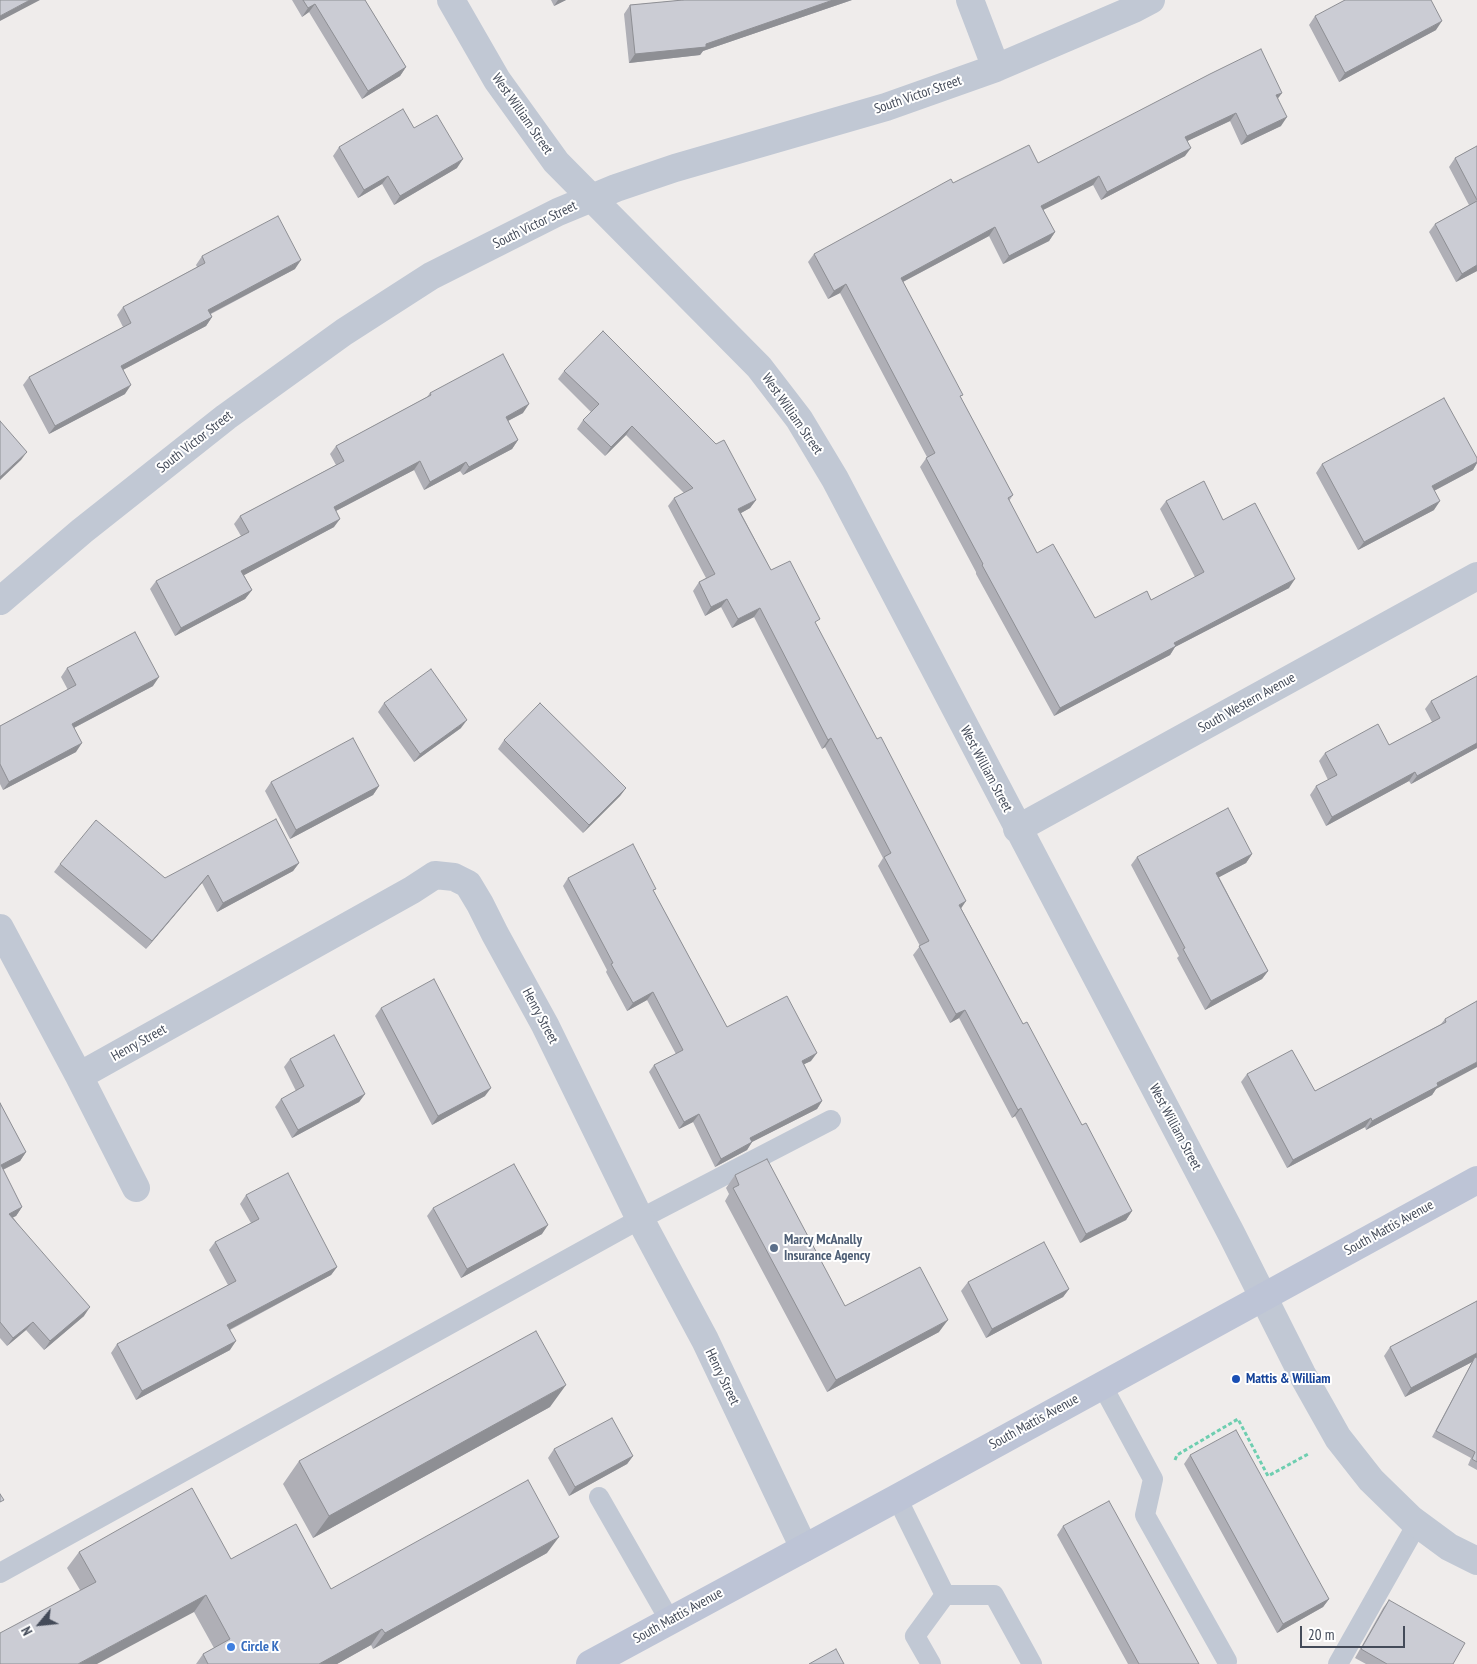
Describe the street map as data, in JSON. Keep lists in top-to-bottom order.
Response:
{
  "streets": {
    "main road": ["South Mattis Avenue"],
    "street": [
      "South Victor Street",
      "West William Street",
      "South Western Avenue",
      "Henry Street"
    ]
  },
  "crossings": [
    ["South Victor Street", "West William Street"],
    ["West William Street", "South Western Avenue"],
    ["West William Street", "South Mattis Avenue"],
    ["Henry Street", "South Mattis Avenue"]
  ],
  "places": ["Marcy McAnally Insurance Agency", "Mattis & William", "Circle K"],
  "scale_bar": "20 m",
  "north": "bottom left"
}
